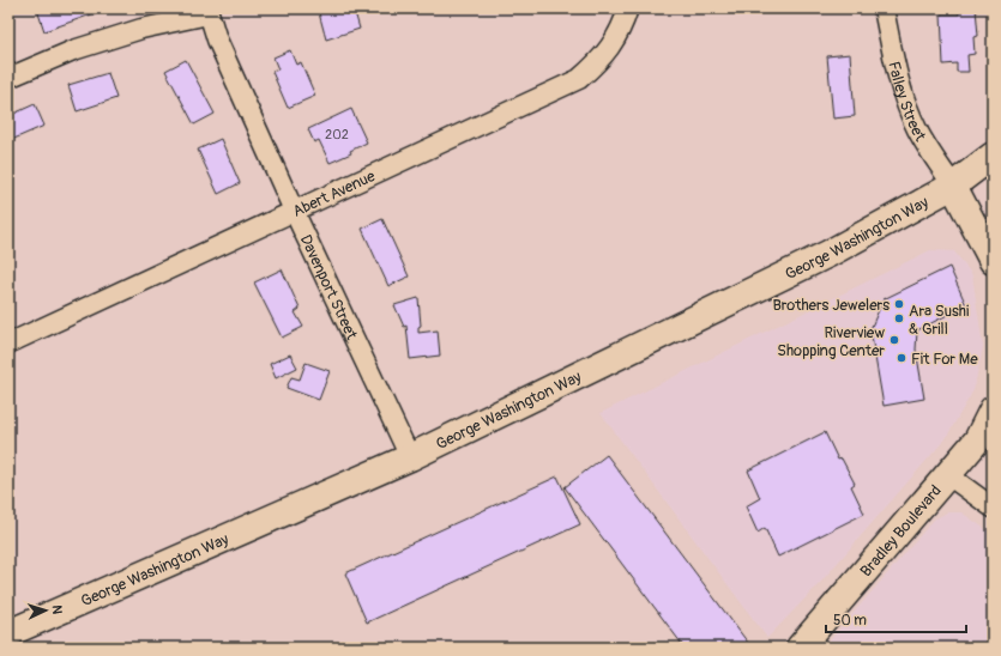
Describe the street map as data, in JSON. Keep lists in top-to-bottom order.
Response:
{
  "streets": {
    "main road": ["George Washington Way", "Bradley Boulevard"],
    "street": ["Falley Street", "Abert Avenue", "Davenport Street"]
  },
  "crossings": [
    ["Falley Street", "George Washington Way"],
    ["Abert Avenue", "Davenport Street"],
    ["George Washington Way", "Davenport Street"]
  ],
  "places": [
    "Brothers Jewelers",
    "Ara Sushi & Grill",
    "Riverview Shopping Center",
    "Fit For Me"
  ],
  "house_numbers": ["202"],
  "scale_bar": "50 m",
  "north": "right"
}
